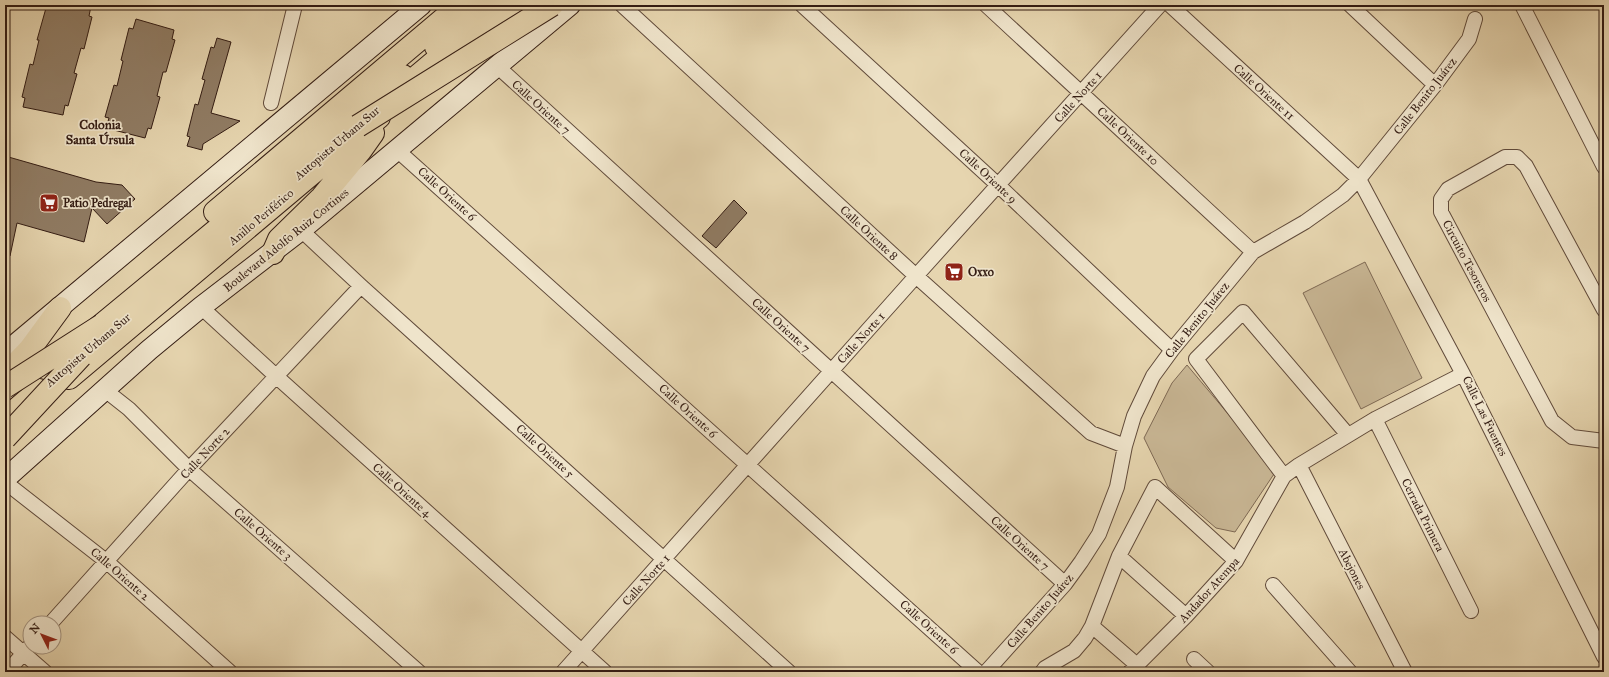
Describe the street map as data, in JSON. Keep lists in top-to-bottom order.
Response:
{
  "streets": {
    "highway": ["Autopista Urbana Sur", "Anillo Periférico"],
    "main road": ["Boulevard Adolfo Ruiz Cortines"],
    "street": [
      "Calle Oriente 11",
      "Calle Benito Juárez",
      "Calle Norte 1",
      "Calle Oriente 7",
      "Calle Oriente 10",
      "Calle Oriente 9",
      "Calle Oriente 6",
      "Calle Oriente 8",
      "Circuito Tesoreros",
      "Calle Las Fuentes",
      "Calle Oriente 5",
      "Calle Norte 2",
      "Calle Oriente 4",
      "Cerrada Primera",
      "Calle Oriente 3",
      "Abejones",
      "Calle Oriente 2",
      "Andador Atempa"
    ]
  },
  "crossings": [
    ["Calle Oriente 11", "Calle Benito Juárez"],
    ["Calle Oriente 11", "Calle Las Fuentes"],
    ["Calle Benito Juárez", "Calle Oriente 7"],
    ["Calle Benito Juárez", "Calle Oriente 10"],
    ["Calle Benito Juárez", "Calle Oriente 9"],
    ["Calle Benito Juárez", "Calle Oriente 8"],
    ["Calle Benito Juárez", "Calle Las Fuentes"],
    ["Calle Norte 1", "Calle Oriente 7"],
    ["Calle Norte 1", "Calle Oriente 10"],
    ["Calle Norte 1", "Calle Oriente 9"],
    ["Calle Norte 1", "Calle Oriente 6"],
    ["Calle Norte 1", "Calle Oriente 8"],
    ["Calle Norte 1", "Calle Oriente 5"],
    ["Calle Norte 1", "Calle Oriente 4"],
    ["Calle Oriente 7", "Boulevard Adolfo Ruiz Cortines"],
    ["Calle Oriente 6", "Boulevard Adolfo Ruiz Cortines"],
    ["Boulevard Adolfo Ruiz Cortines", "Calle Oriente 5"],
    ["Boulevard Adolfo Ruiz Cortines", "Calle Oriente 4"],
    ["Calle Oriente 5", "Calle Norte 2"],
    ["Calle Norte 2", "Calle Oriente 4"],
    ["Calle Norte 2", "Calle Oriente 3"],
    ["Calle Norte 2", "Calle Oriente 2"]
  ],
  "districts": ["Colonia Santa Úrsula"],
  "places": {
    "supermarket": ["Patio Pedregal", "Oxxo"]
  },
  "north": "top left"
}
